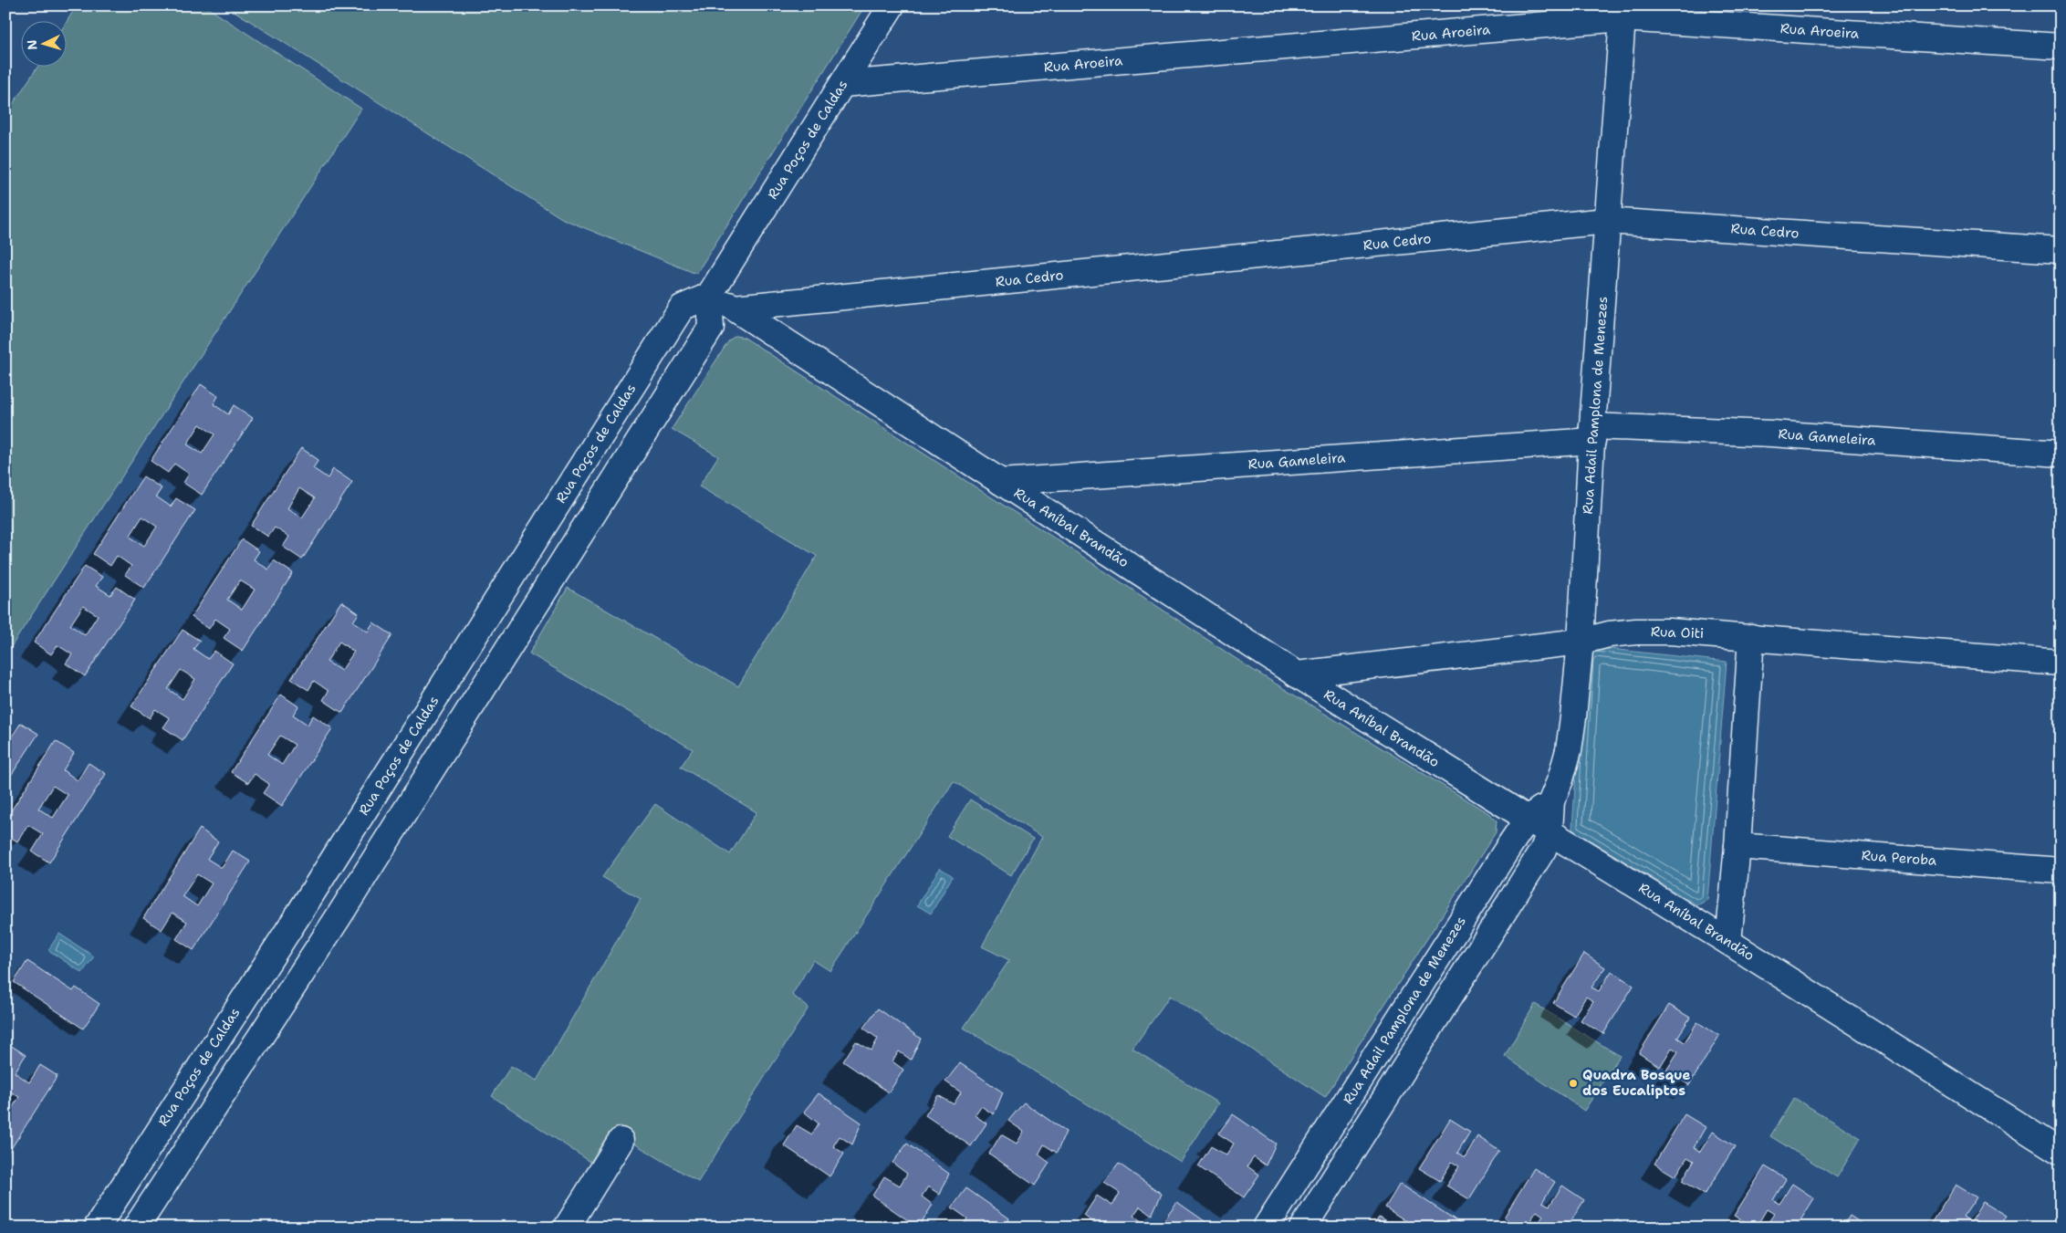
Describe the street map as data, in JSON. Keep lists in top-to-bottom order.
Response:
{
  "streets": {
    "street": [
      "Rua Aroeira",
      "Rua Poços de Caldas",
      "Rua Cedro",
      "Rua Adail Pamplona de Menezes",
      "Rua Gameleira",
      "Rua Aníbal Brandão",
      "Rua Oiti",
      "Rua Peroba"
    ]
  },
  "crossings": [
    ["Rua Aroeira", "Rua Poços de Caldas"],
    ["Rua Aroeira", "Rua Adail Pamplona de Menezes"],
    ["Rua Poços de Caldas", "Rua Aníbal Brandão"],
    ["Rua Cedro", "Rua Adail Pamplona de Menezes"],
    ["Rua Cedro", "Rua Aníbal Brandão"],
    ["Rua Adail Pamplona de Menezes", "Rua Gameleira"],
    ["Rua Adail Pamplona de Menezes", "Rua Aníbal Brandão"],
    ["Rua Adail Pamplona de Menezes", "Rua Oiti"],
    ["Rua Gameleira", "Rua Aníbal Brandão"],
    ["Rua Aníbal Brandão", "Rua Oiti"]
  ],
  "places": ["Quadra Bosque dos Eucaliptos"],
  "north": "left"
}
